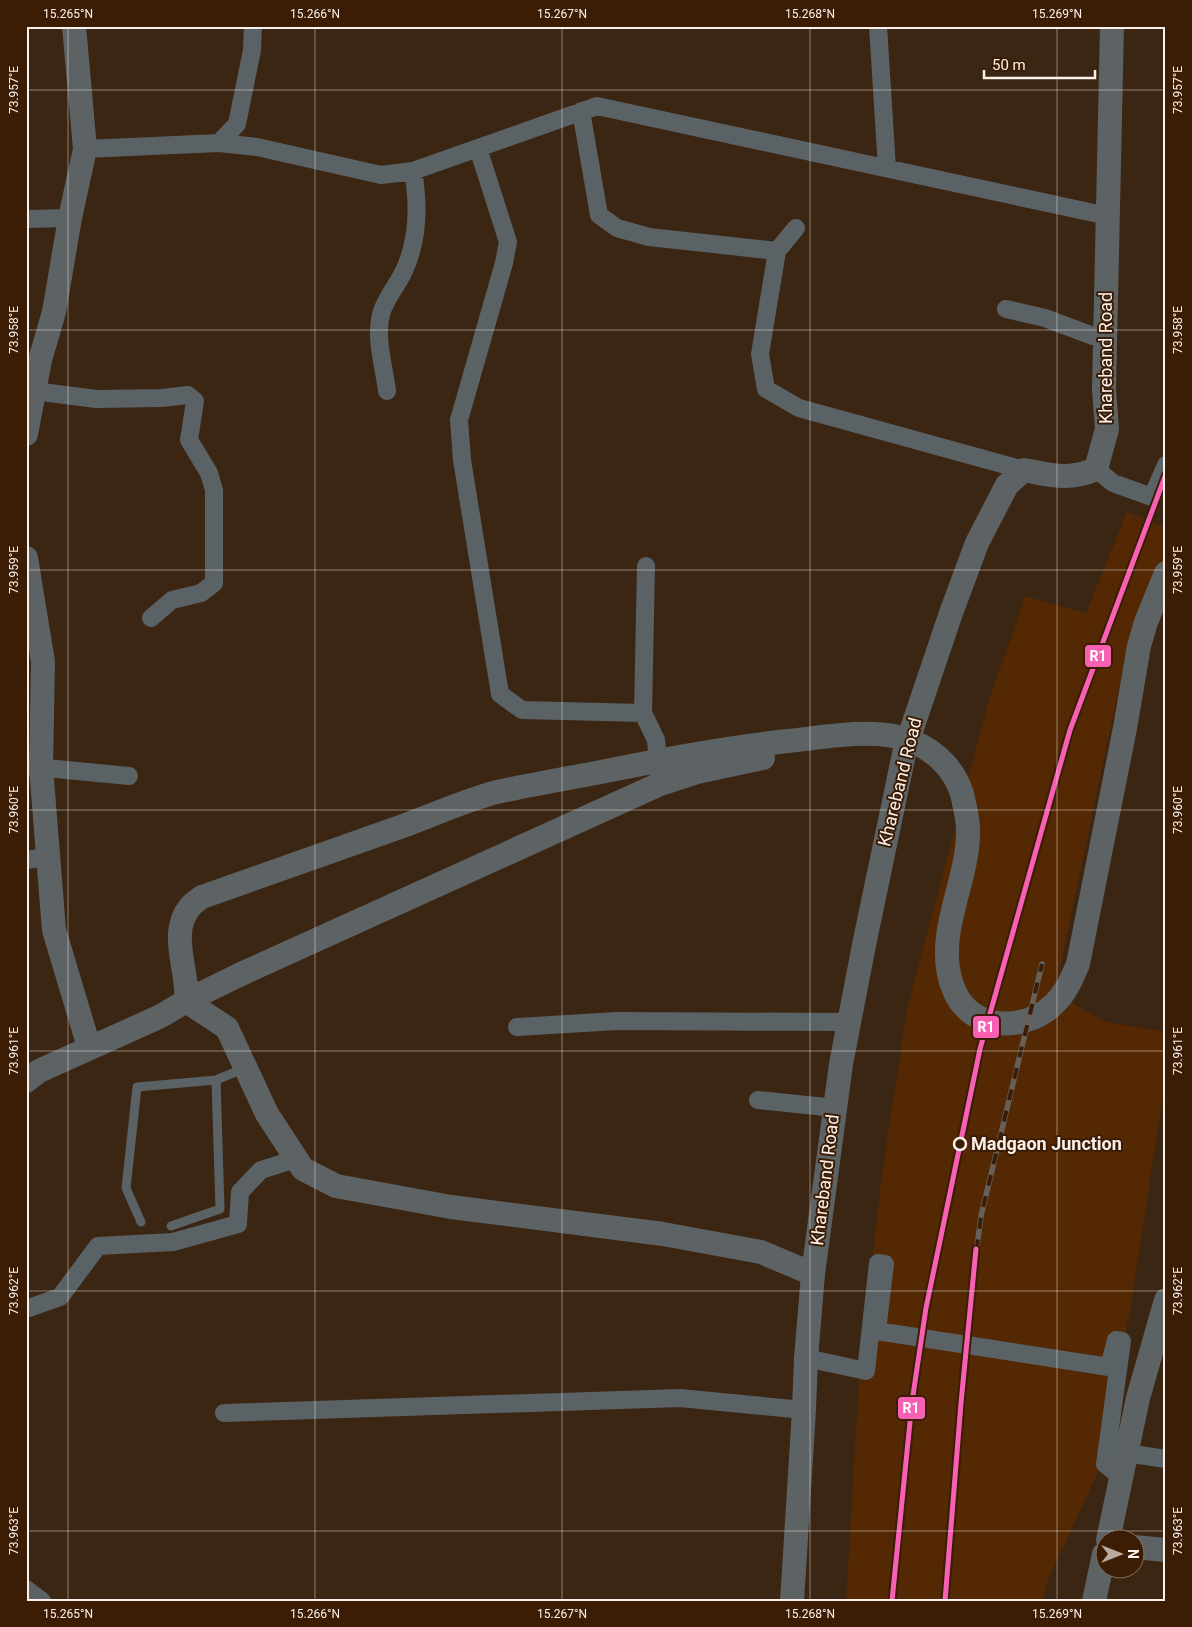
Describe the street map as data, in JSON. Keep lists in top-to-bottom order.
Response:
{
  "streets": {
    "main road": ["Khareband Road"]
  },
  "places": ["Madgaon Junction"],
  "lines": ["transit line R1"],
  "scale_bar": "50 m",
  "north": "right",
  "coordinates": [
    "15.265°N",
    "15.266°N",
    "15.267°N",
    "15.268°N",
    "15.269°N",
    "73.957°E",
    "73.958°E",
    "73.959°E",
    "73.960°E",
    "73.961°E",
    "73.962°E",
    "73.963°E"
  ]
}
